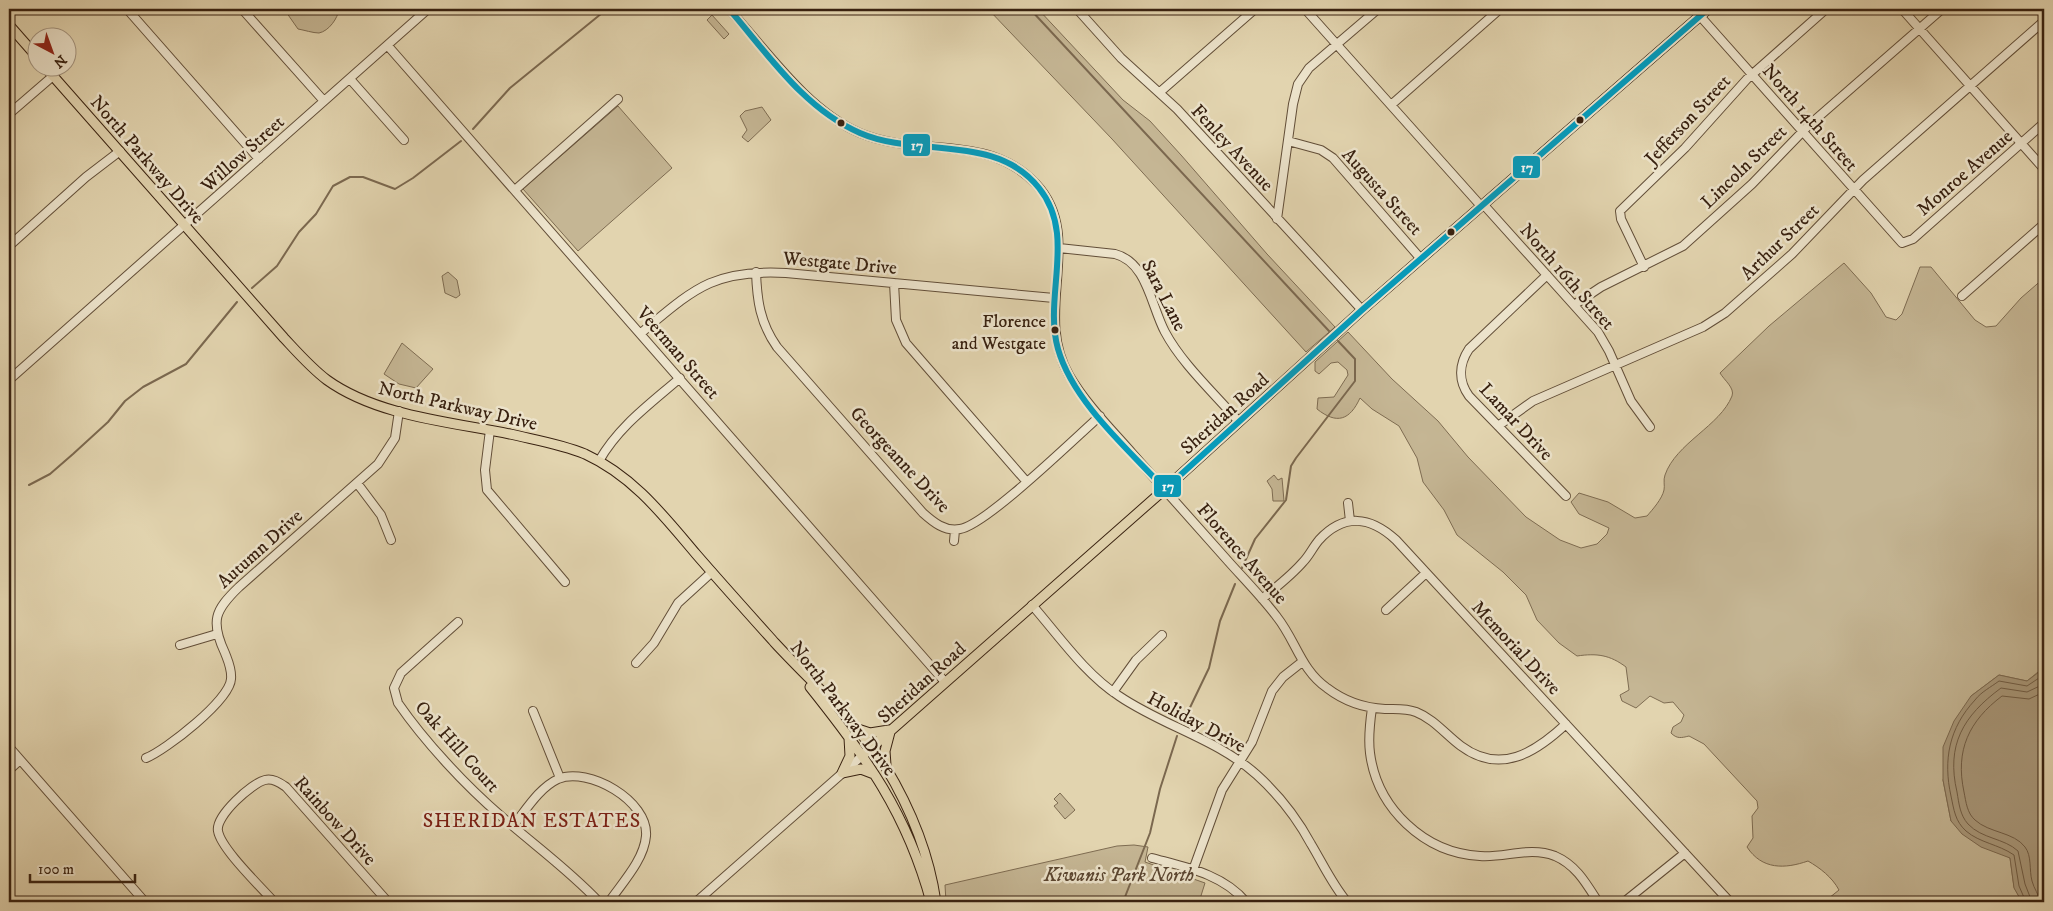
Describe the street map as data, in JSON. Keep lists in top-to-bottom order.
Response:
{
  "streets": {
    "main road": ["North Parkway Drive", "Sheridan Road"],
    "street": [
      "North 14th Street",
      "Jefferson Street",
      "Fenley Avenue",
      "Willow Street",
      "Lincoln Street",
      "Monroe Avenue",
      "Augusta Street",
      "Arthur Street",
      "Westgate Drive",
      "North 16th Street",
      "Sara Lane",
      "Veerman Street",
      "Lamar Drive",
      "Georgeanne Drive",
      "Autumn Drive",
      "Florence Avenue",
      "Memorial Drive",
      "Holiday Drive",
      "Oak Hill Court",
      "Rainbow Drive"
    ]
  },
  "crossings": [
    ["North 14th Street", "Jefferson Street"],
    ["North 14th Street", "Lincoln Street"],
    ["North 14th Street", "Monroe Avenue"],
    ["North 14th Street", "Arthur Street"],
    ["North 14th Street", "Sheridan Road"],
    ["Jefferson Street", "Lincoln Street"],
    ["Fenley Avenue", "Sheridan Road"],
    ["Willow Street", "North Parkway Drive"],
    ["Willow Street", "Veerman Street"],
    ["North Parkway Drive", "Sheridan Road"],
    ["North Parkway Drive", "Autumn Drive"],
    ["Lincoln Street", "North 16th Street"],
    ["Augusta Street", "Sheridan Road"],
    ["Arthur Street", "North 16th Street"],
    ["Arthur Street", "Lamar Drive"],
    ["Westgate Drive", "Veerman Street"],
    ["Westgate Drive", "Georgeanne Drive"],
    ["Westgate Drive", "Florence Avenue"],
    ["North 16th Street", "Sheridan Road"],
    ["North 16th Street", "Lamar Drive"],
    ["Sara Lane", "Sheridan Road"],
    ["Sara Lane", "Florence Avenue"],
    ["Veerman Street", "Sheridan Road"],
    ["Sheridan Road", "Florence Avenue"],
    ["Sheridan Road", "Holiday Drive"],
    ["Georgeanne Drive", "Florence Avenue"],
    ["Florence Avenue", "Memorial Drive"]
  ],
  "districts": ["SHERIDAN ESTATES"],
  "parks": ["Kiwanis Park North"],
  "places": ["Florence and Westgate"],
  "lines": ["transit line 17"],
  "scale_bar": "100 m",
  "north": "bottom right"
}
